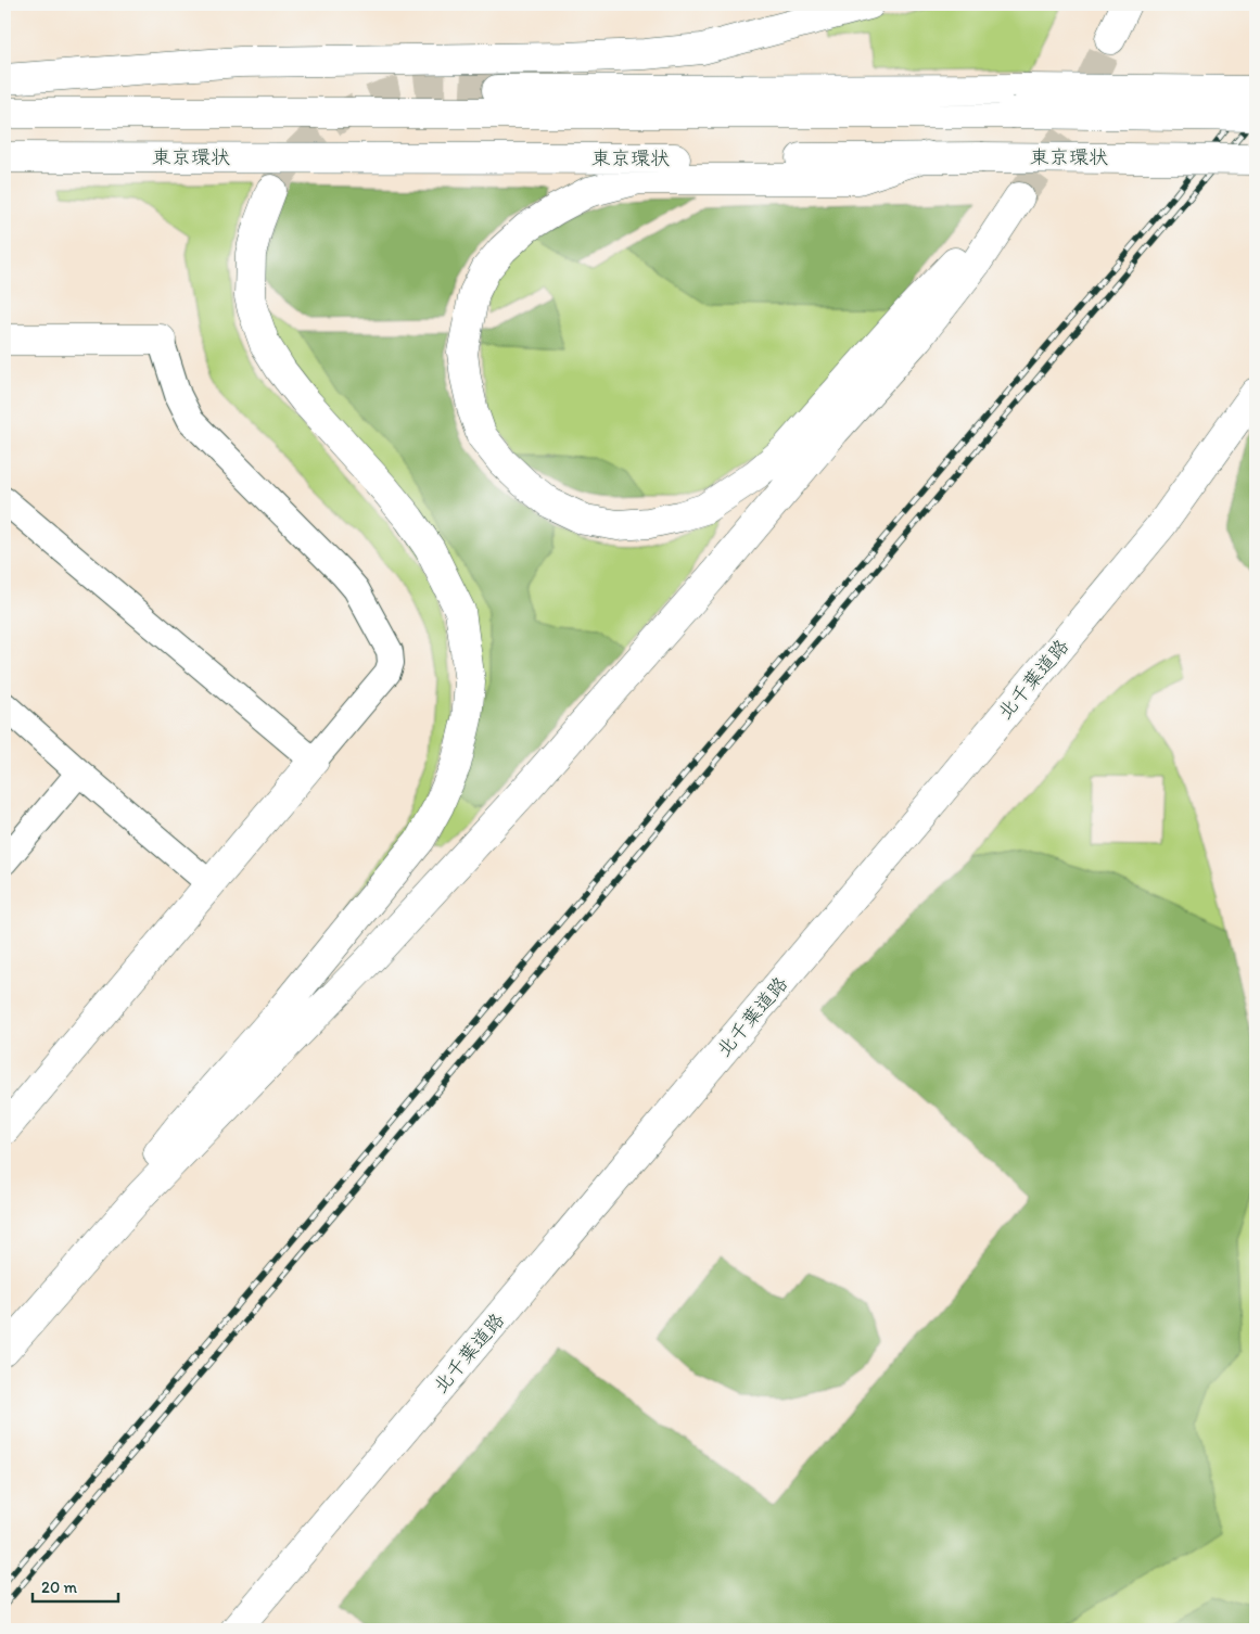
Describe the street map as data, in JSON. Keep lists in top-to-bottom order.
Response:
{
  "streets": {
    "main road": ["東京環状", "北千葉道路"]
  },
  "scale_bar": "20 m"
}
